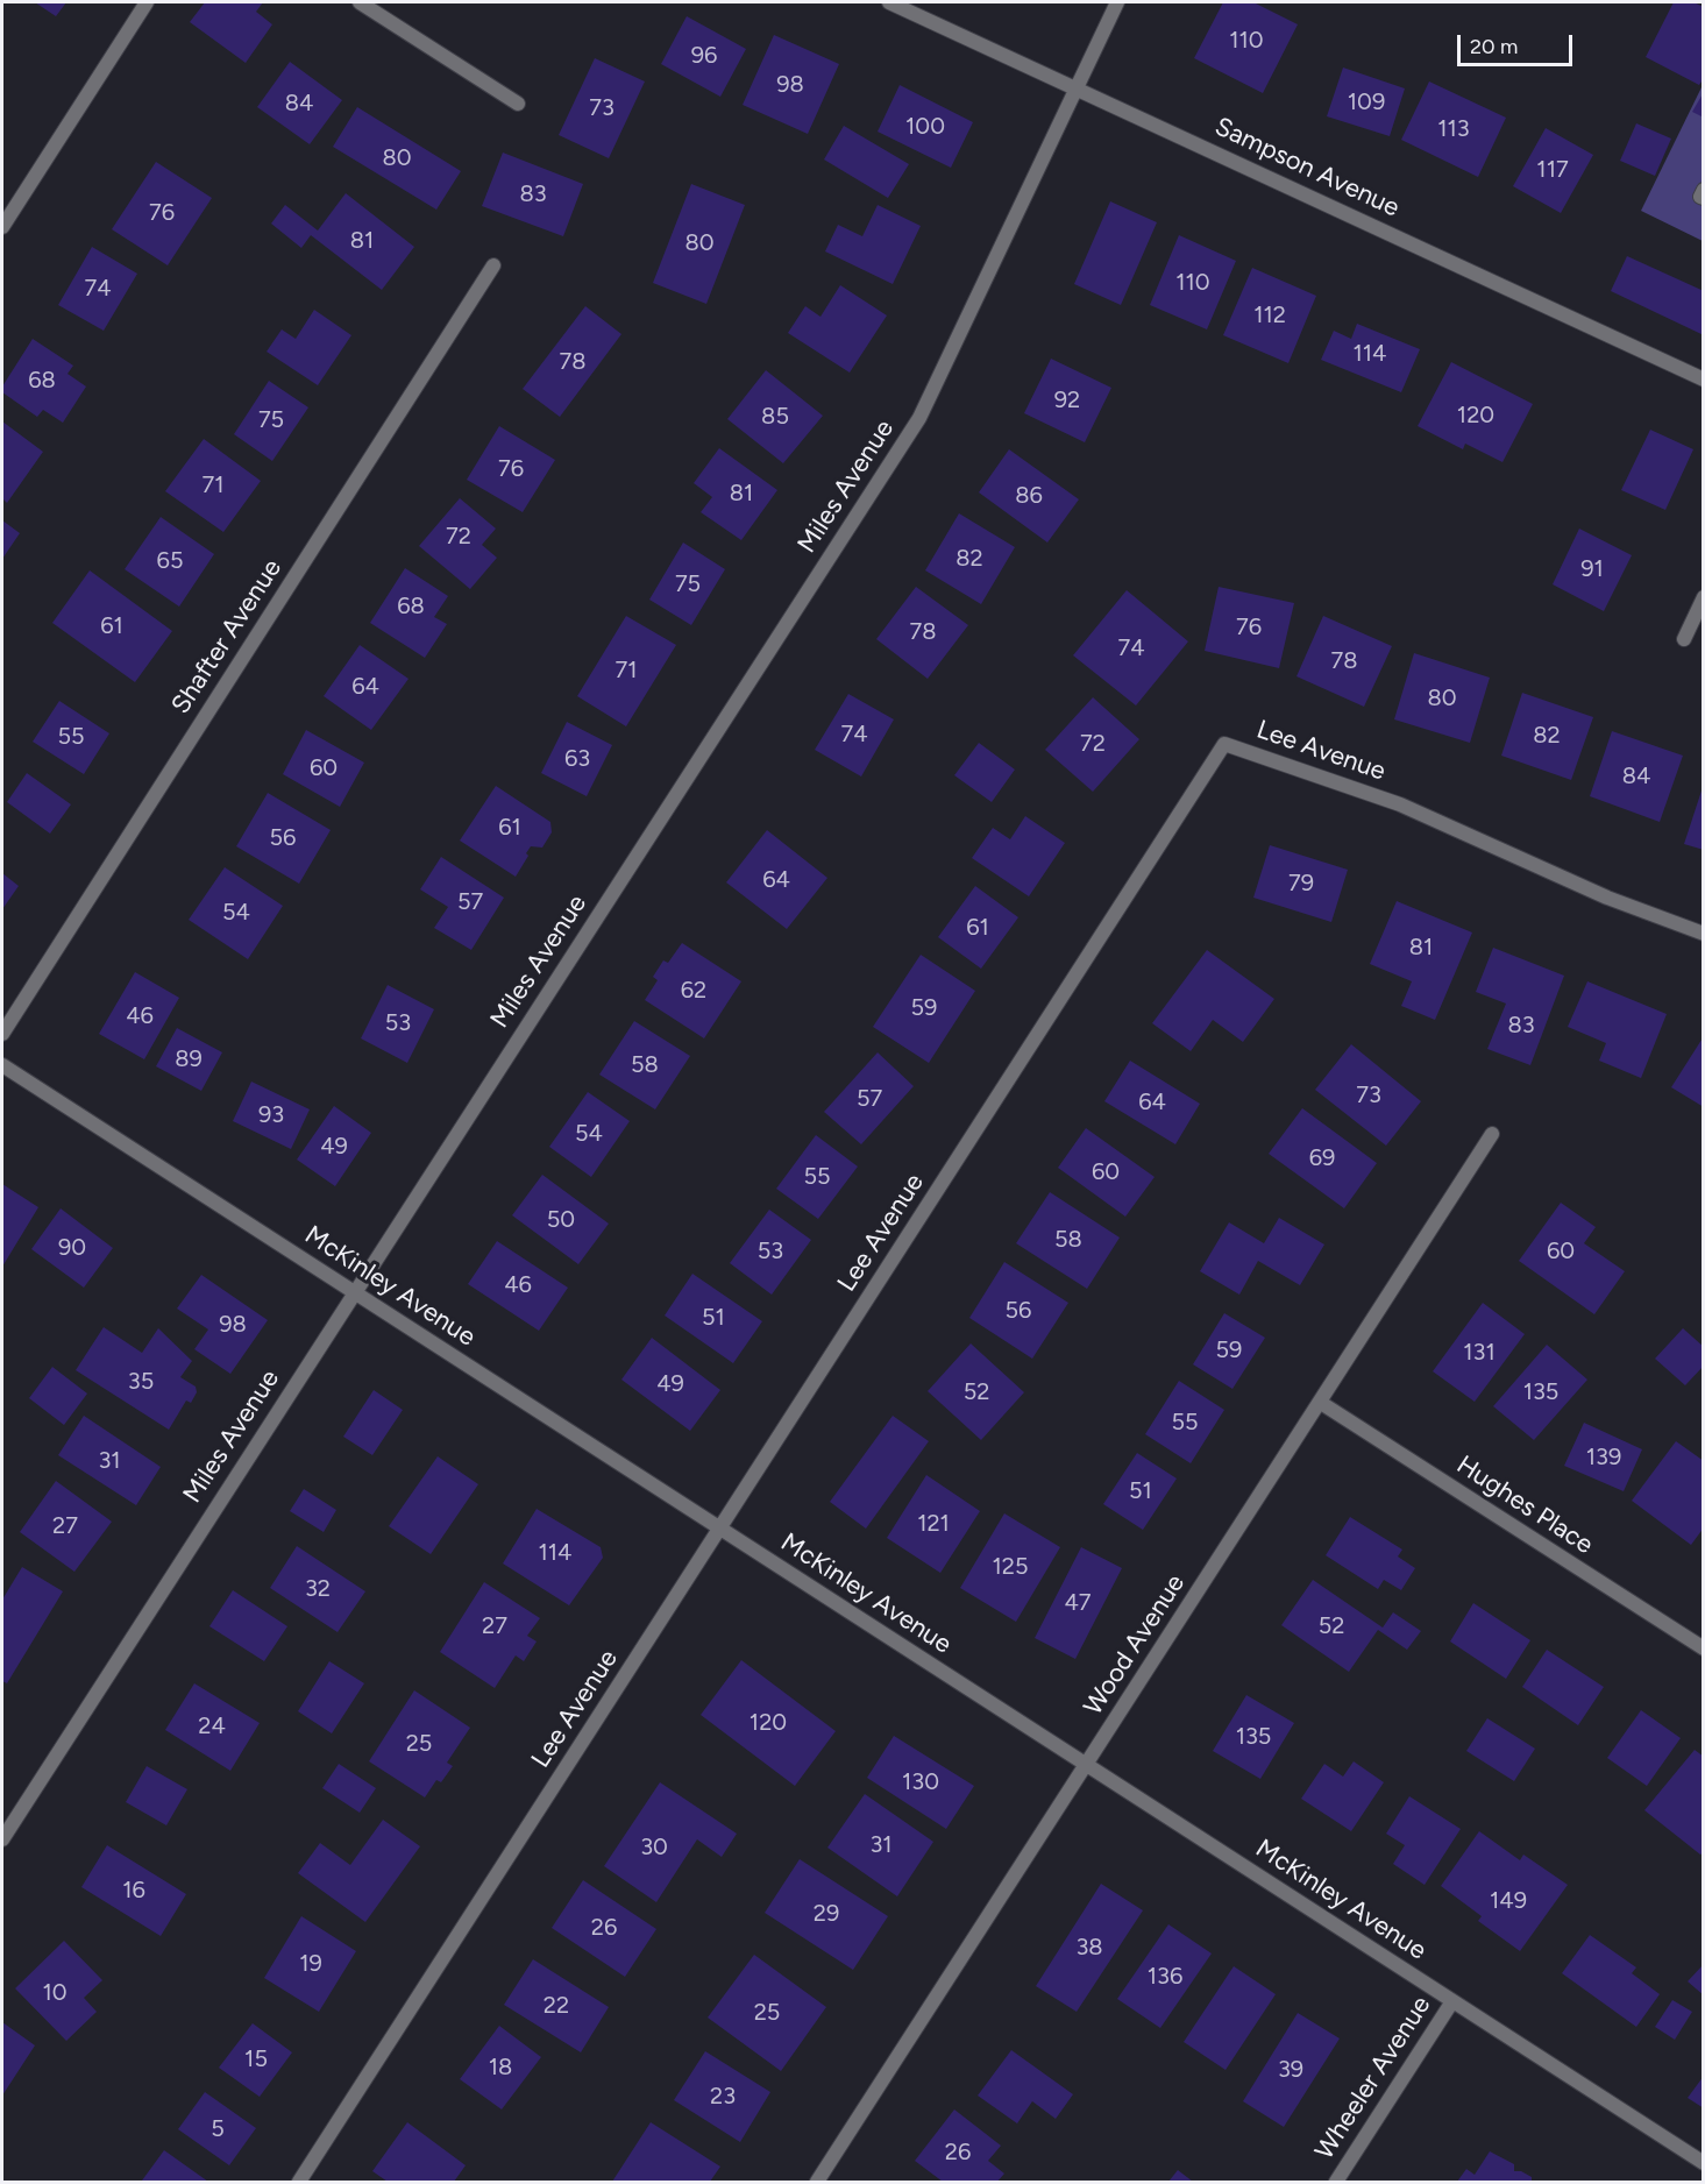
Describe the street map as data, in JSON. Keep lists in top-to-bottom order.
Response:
{
  "streets": {
    "street": [
      "Sampson Avenue",
      "Miles Avenue",
      "Shafter Avenue",
      "Lee Avenue",
      "McKinley Avenue",
      "Hughes Place",
      "Wood Avenue",
      "Wheeler Avenue"
    ]
  },
  "crossings": [
    ["Sampson Avenue", "Miles Avenue"],
    ["Miles Avenue", "McKinley Avenue"],
    ["Lee Avenue", "McKinley Avenue"],
    ["McKinley Avenue", "Wood Avenue"],
    ["McKinley Avenue", "Wheeler Avenue"],
    ["Hughes Place", "Wood Avenue"]
  ],
  "house_numbers": [
    "110",
    "96",
    "98",
    "109",
    "84",
    "73",
    "100",
    "113",
    "80",
    "117",
    "83",
    "76",
    "81",
    "80",
    "110",
    "74",
    "112",
    "114",
    "78",
    "68",
    "92",
    "120",
    "85",
    "75",
    "76",
    "71",
    "81",
    "86",
    "72",
    "82",
    "65",
    "91",
    "75",
    "68",
    "61",
    "76",
    "78",
    "74",
    "78",
    "71",
    "64",
    "80",
    "74",
    "82",
    "55",
    "72",
    "63",
    "60",
    "84",
    "61",
    "56",
    "64",
    "79",
    "57",
    "54",
    "61",
    "81",
    "62",
    "59",
    "46",
    "53",
    "83",
    "89",
    "58",
    "73",
    "57",
    "64",
    "93",
    "54",
    "49",
    "69",
    "60",
    "55",
    "50",
    "58",
    "90",
    "53",
    "60",
    "46",
    "56",
    "51",
    "98",
    "59",
    "131",
    "35",
    "49",
    "52",
    "135",
    "55",
    "139",
    "31",
    "51",
    "121",
    "27",
    "114",
    "125",
    "32",
    "47",
    "27",
    "52",
    "120",
    "24",
    "135",
    "25",
    "130",
    "31",
    "30",
    "16",
    "149",
    "29",
    "26",
    "38",
    "19",
    "136",
    "10",
    "22",
    "25",
    "15",
    "18",
    "39",
    "23",
    "5",
    "26"
  ],
  "scale_bar": "20 m"
}
